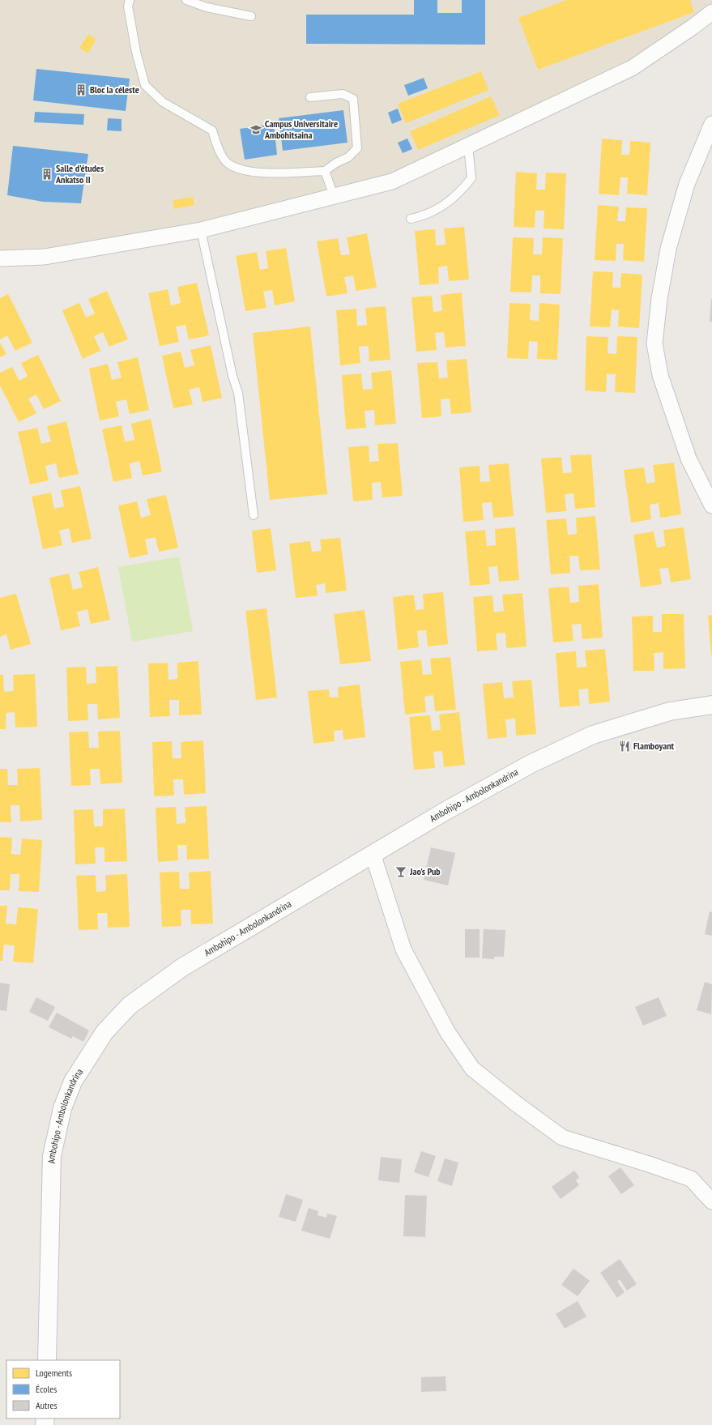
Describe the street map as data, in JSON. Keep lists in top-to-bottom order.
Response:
{
  "streets": {
    "street": ["Ambohipo - Ambolonkandrina"]
  },
  "places": {
    "building": ["Bloc la céleste", "Salle d'études Ankatso II"],
    "school or university": ["Campus Universitaire Ambohitsaina"],
    "restaurant": ["Flamboyant"],
    "bar": ["Jao's Pub"]
  },
  "legend": ["Logements", "Écoles", "Autres"]
}
